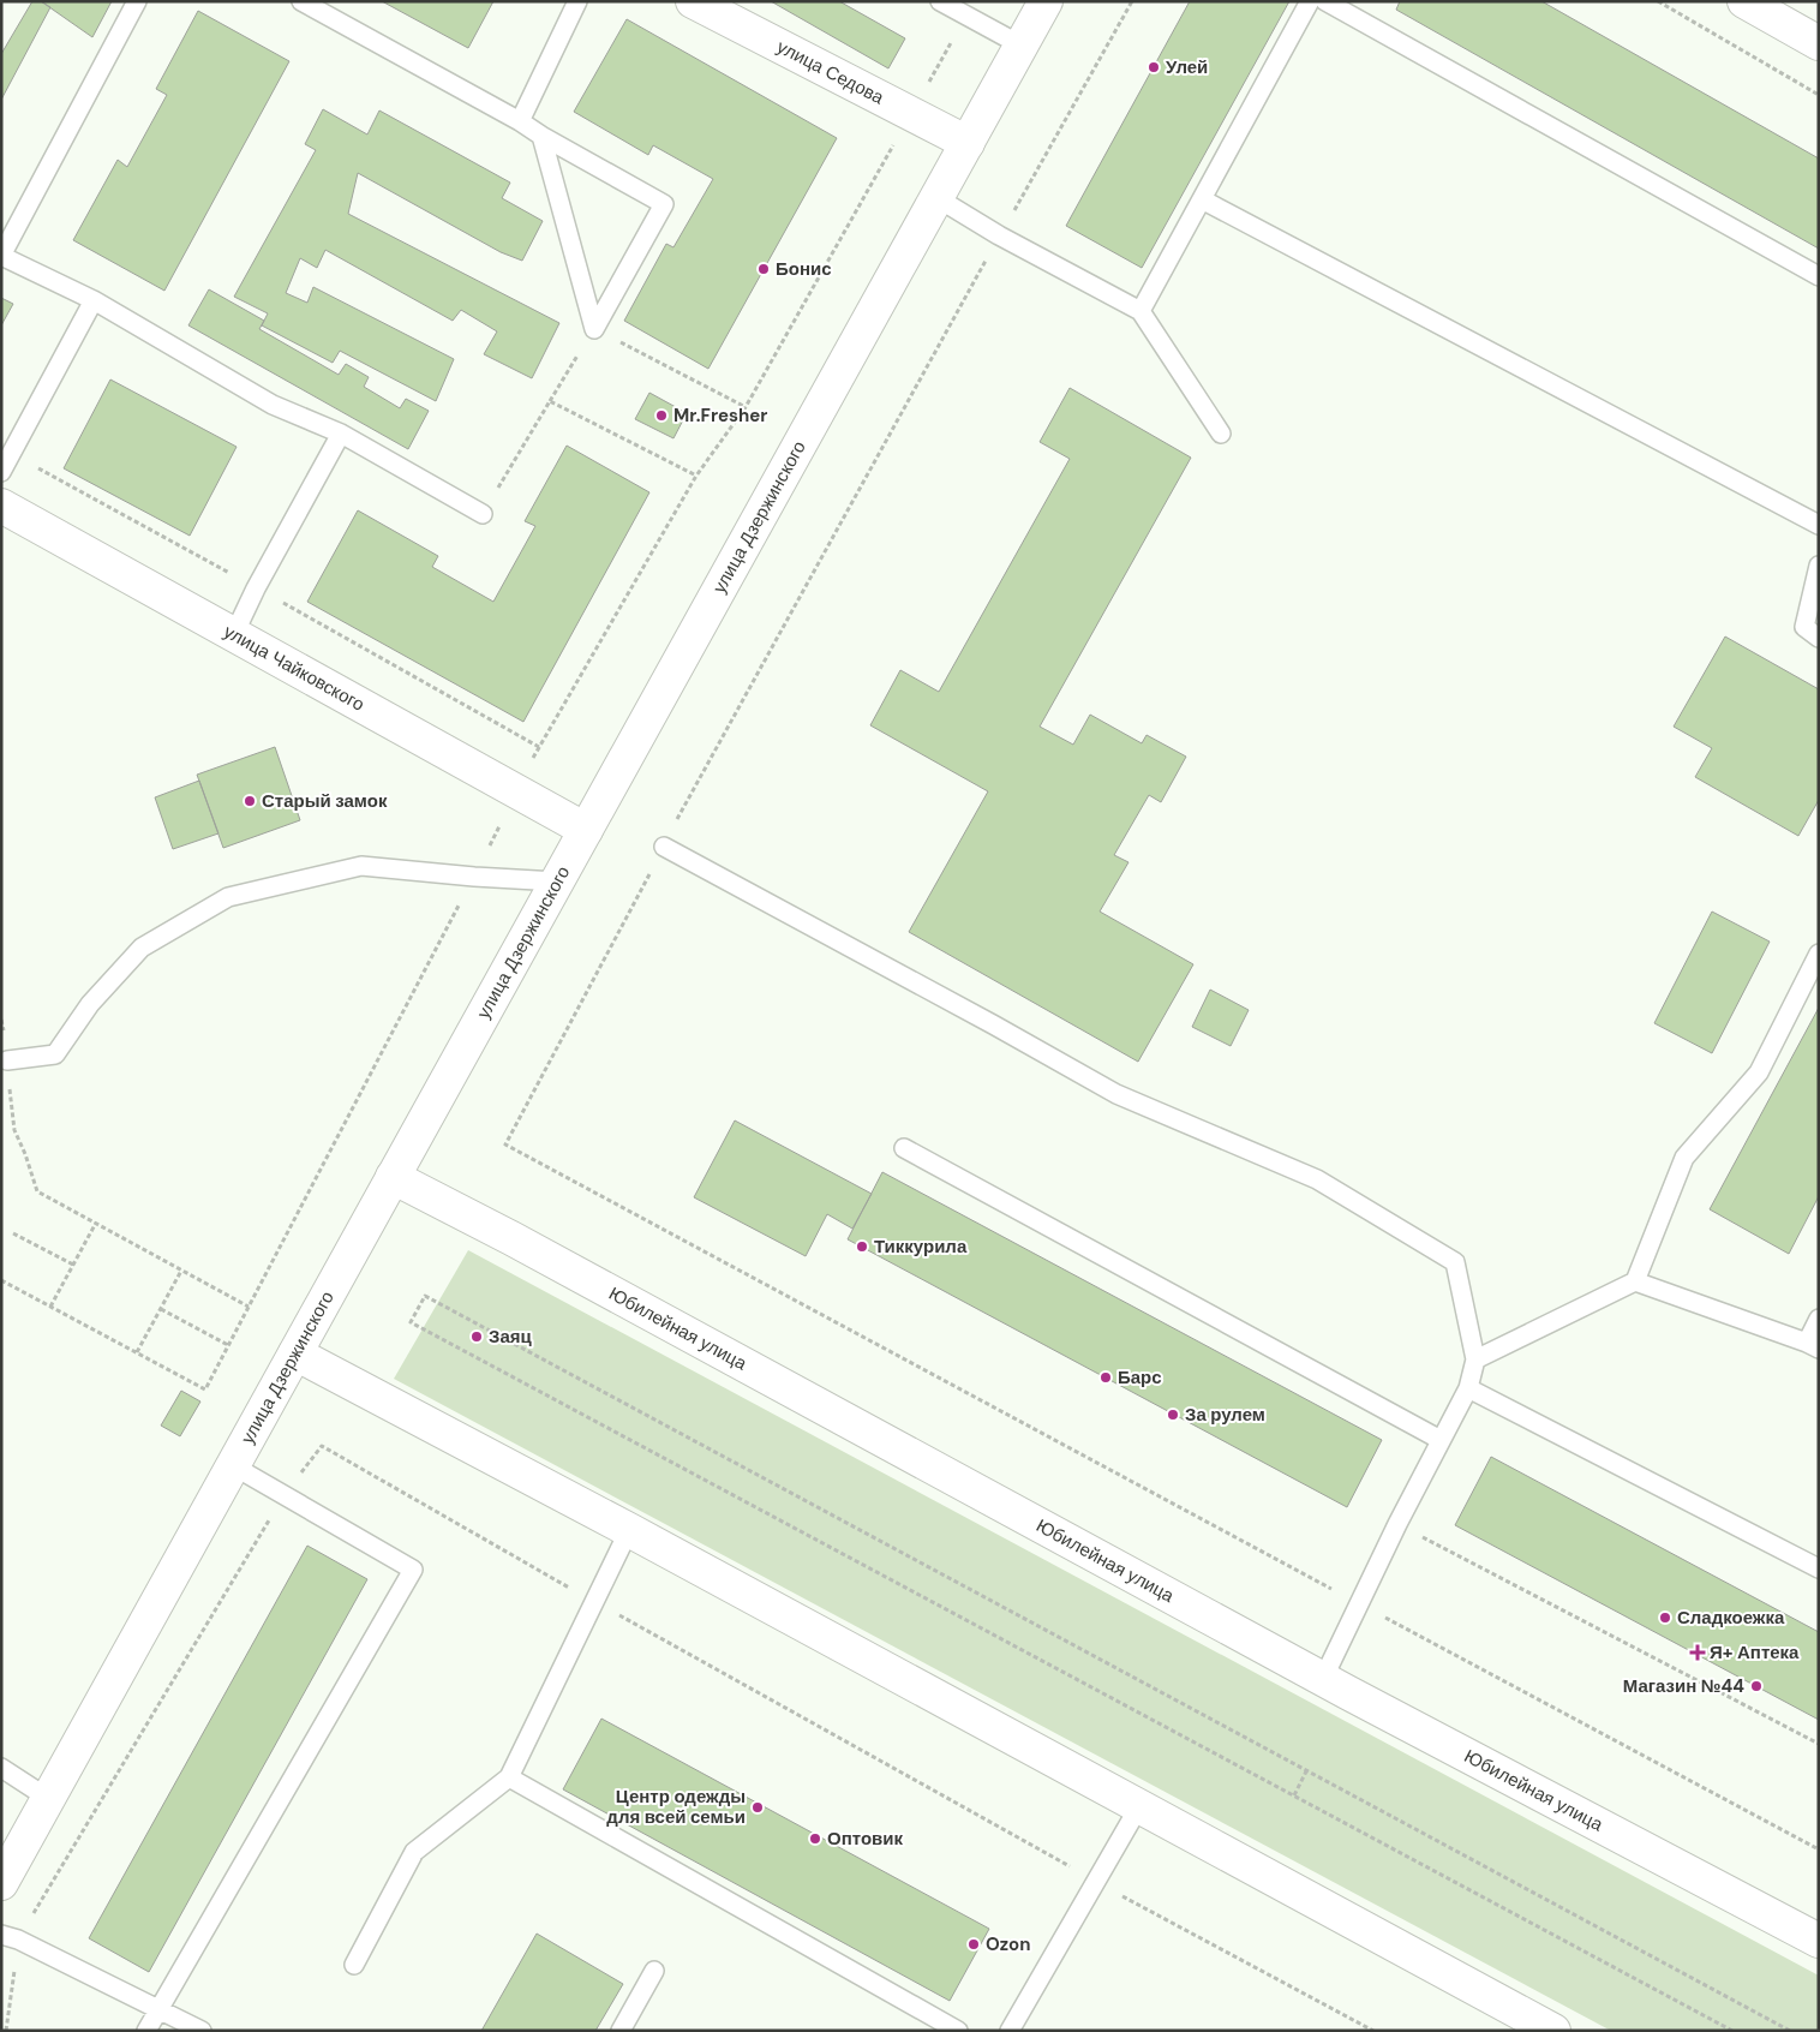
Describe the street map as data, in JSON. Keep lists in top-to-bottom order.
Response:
{
  "streets": {
    "main road": [
      "улица Седова",
      "улица Дзержинского",
      "улица Чайковского",
      "Юбилейная улица"
    ]
  },
  "crossings": [
    ["улица Седова", "улица Дзержинского"],
    ["улица Дзержинского", "улица Чайковского"],
    ["улица Дзержинского", "Юбилейная улица"]
  ],
  "places": {
    "other": [
      "Улей",
      "Бонис",
      "Mr.Fresher",
      "Старый замок",
      "Тиккурила",
      "Заяц",
      "Барс",
      "За рулем",
      "Сладкоежка",
      "Магазин №44",
      "Центр одежды для всей семьи",
      "Оптовик",
      "Ozon"
    ],
    "health": ["Я+ Аптека"]
  }
}
